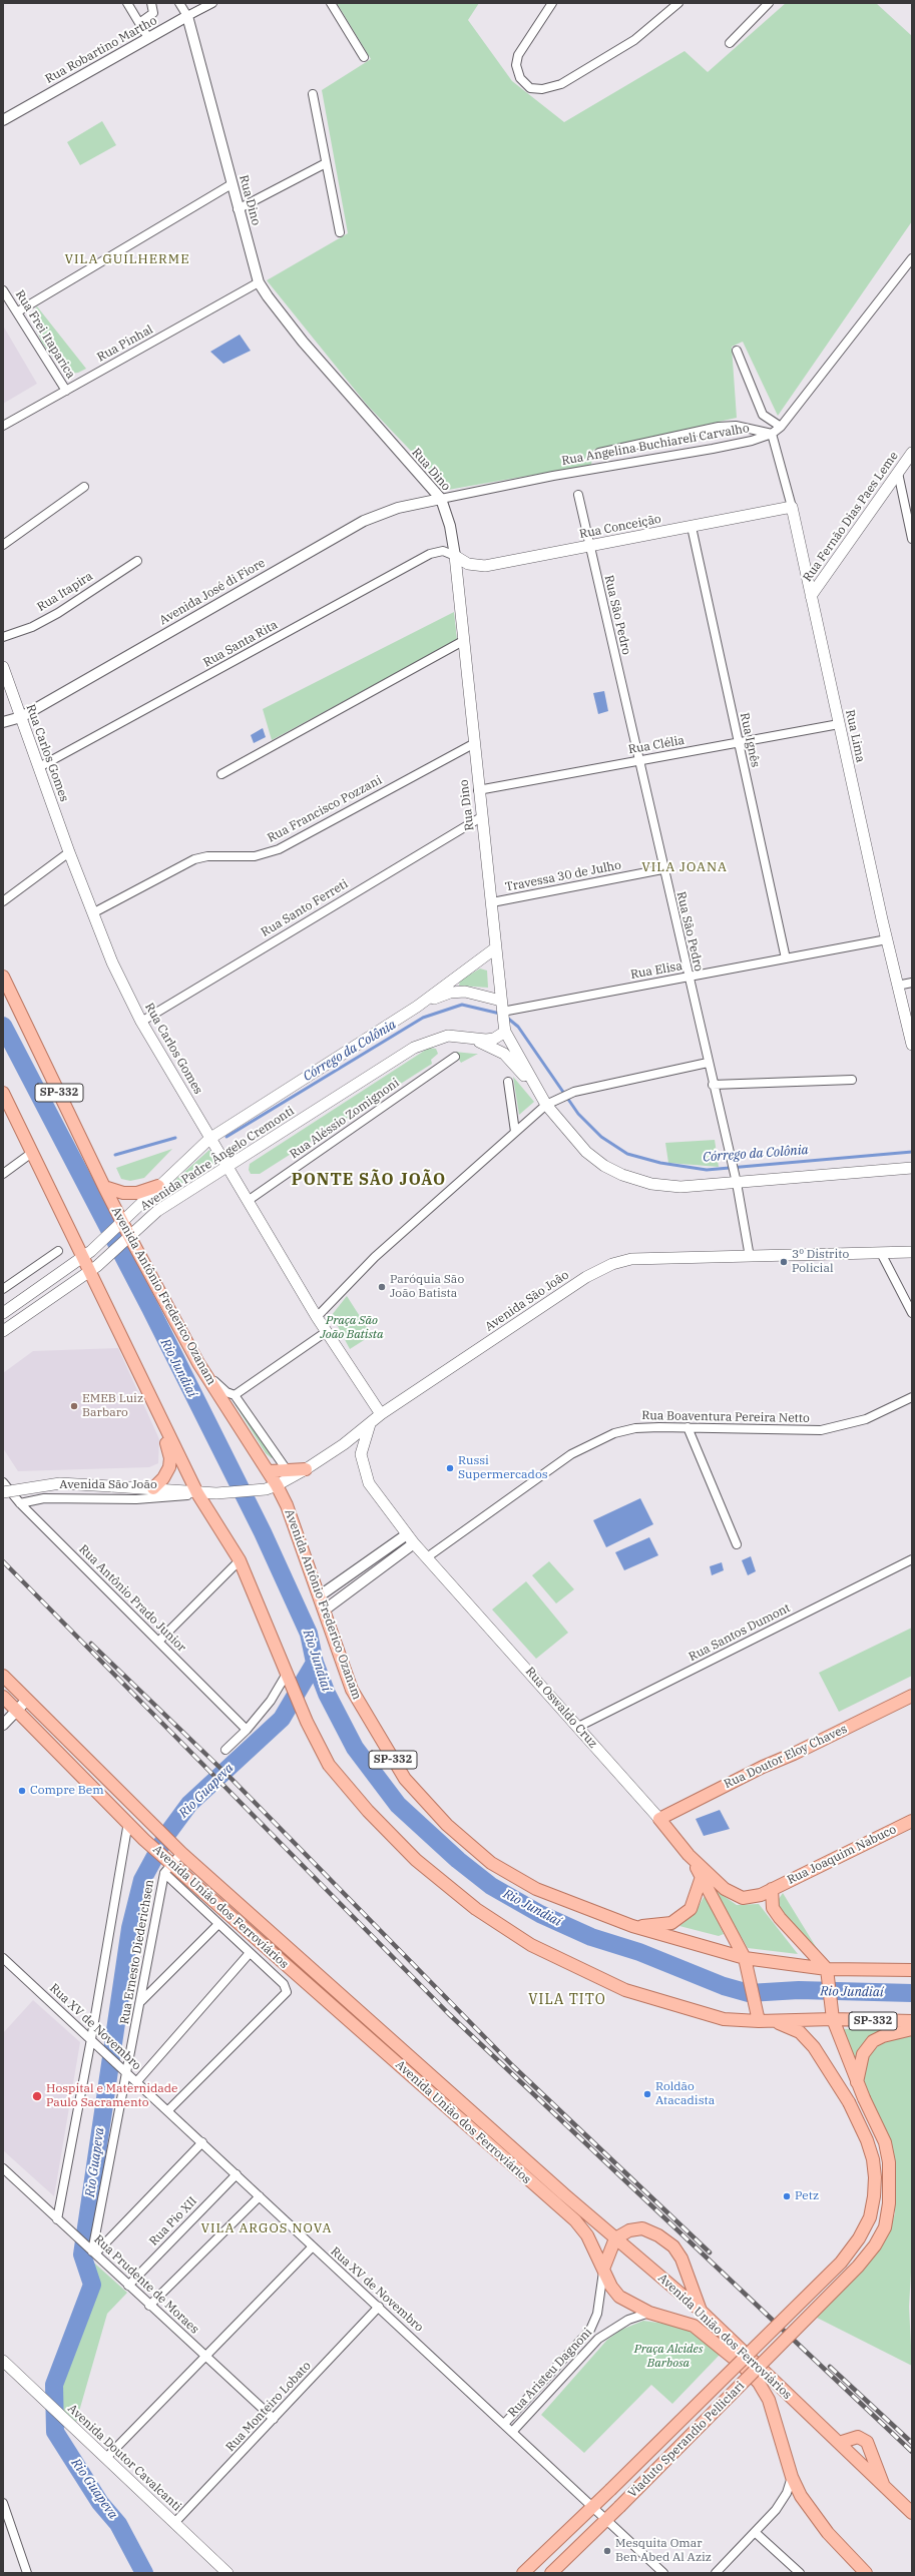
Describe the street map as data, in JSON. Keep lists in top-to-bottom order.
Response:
{
  "streets": {
    "main road": [
      "Rua Dino",
      "Rua Fernão Dias Paes Leme",
      "Rua Conceição",
      "Rua Lima",
      "Rua Carlos Gomes",
      "SP-332",
      "Avenida Padre Ângelo Cremonti",
      "Avenida Antônio Frederico Ozanam",
      "Avenida São João",
      "Rua Oswaldo Cruz",
      "Rua Doutor Eloy Chaves",
      "Rua Joaquim Nabuco",
      "Avenida União dos Ferroviários",
      "Viaduto Sperandio Pelliciari",
      "Avenida Doutor Cavalcanti"
    ],
    "street": [
      "Rua Robartino Martho",
      "Rua Frei Itaparica",
      "Rua Pinhal",
      "Rua Angelina Buchiareli Carvalho",
      "Rua Itapira",
      "Avenida José di Fiore",
      "Rua São Pedro",
      "Rua Santa Rita",
      "Rua Ignês",
      "Rua Clélia",
      "Rua Francisco Pozzani",
      "Travessa 30 de Julho",
      "Rua Santo Ferreti",
      "Rua Elisa",
      "Rua Aléssio Zomignoni",
      "Rua Boaventura Pereira Netto",
      "Rua Antônio Prado Junior",
      "Rua Santos Dumont",
      "Rua Ernesto Diederichsen",
      "Rua XV de Novembro",
      "Rua Pio XII",
      "Rua Prudente de Moraes",
      "Rua Aristeu Dagnoni",
      "Rua Monteiro Lobato"
    ]
  },
  "crossings": [
    ["Rua Robartino Martho", "Rua Dino"],
    ["Rua Dino", "Rua Pinhal"],
    ["Rua Dino", "Rua Angelina Buchiareli Carvalho"],
    ["Rua Dino", "Rua Conceição"],
    ["Rua Dino", "Avenida José di Fiore"],
    ["Rua Dino", "Rua Santa Rita"],
    ["Rua Dino", "Rua Clélia"],
    ["Rua Dino", "Rua Francisco Pozzani"],
    ["Rua Dino", "Travessa 30 de Julho"],
    ["Rua Dino", "Rua Santo Ferreti"],
    ["Rua Dino", "Rua Elisa"],
    ["Rua Dino", "Avenida Padre Ângelo Cremonti"],
    ["Rua Frei Itaparica", "Rua Pinhal"],
    ["Rua Angelina Buchiareli Carvalho", "Avenida José di Fiore"],
    ["Rua Angelina Buchiareli Carvalho", "Rua Lima"],
    ["Rua Fernão Dias Paes Leme", "Rua Lima"],
    ["Rua Conceição", "Rua São Pedro"],
    ["Rua Conceição", "Rua Santa Rita"],
    ["Rua Conceição", "Rua Lima"],
    ["Rua Conceição", "Rua Ignês"],
    ["Avenida José di Fiore", "Rua Carlos Gomes"],
    ["Rua São Pedro", "Rua Clélia"],
    ["Rua São Pedro", "Travessa 30 de Julho"],
    ["Rua São Pedro", "Rua Elisa"],
    ["Rua São Pedro", "Avenida São João"],
    ["Rua Santa Rita", "Rua Carlos Gomes"],
    ["Rua Lima", "Rua Clélia"],
    ["Rua Lima", "Rua Elisa"],
    ["Rua Ignês", "Rua Clélia"],
    ["Rua Ignês", "Rua Elisa"],
    ["Rua Carlos Gomes", "Rua Francisco Pozzani"],
    ["Rua Carlos Gomes", "Rua Santo Ferreti"],
    ["Rua Carlos Gomes", "Rua Aléssio Zomignoni"],
    ["Rua Carlos Gomes", "Avenida Padre Ângelo Cremonti"],
    ["Rua Carlos Gomes", "Avenida São João"],
    ["Rua Elisa", "Avenida Padre Ângelo Cremonti"],
    ["SP-332", "Avenida Padre Ângelo Cremonti"],
    ["SP-332", "Avenida São João"],
    ["SP-332", "Viaduto Sperandio Pelliciari"],
    ["Avenida Padre Ângelo Cremonti", "Avenida Antônio Frederico Ozanam"],
    ["Avenida Antônio Frederico Ozanam", "Avenida São João"],
    ["Avenida Antônio Frederico Ozanam", "Viaduto Sperandio Pelliciari"],
    ["Avenida São João", "Rua Antônio Prado Junior"],
    ["Avenida São João", "Rua Oswaldo Cruz"],
    ["Rua Boaventura Pereira Netto", "Rua Oswaldo Cruz"],
    ["Rua Santos Dumont", "Rua Oswaldo Cruz"],
    ["Rua Oswaldo Cruz", "Rua Doutor Eloy Chaves"],
    ["Rua Oswaldo Cruz", "Rua Joaquim Nabuco"],
    ["Avenida União dos Ferroviários", "Rua Ernesto Diederichsen"],
    ["Avenida União dos Ferroviários", "Rua Aristeu Dagnoni"],
    ["Rua Ernesto Diederichsen", "Rua XV de Novembro"],
    ["Rua Ernesto Diederichsen", "Rua Prudente de Moraes"],
    ["Rua XV de Novembro", "Rua Pio XII"],
    ["Rua XV de Novembro", "Rua Aristeu Dagnoni"],
    ["Rua XV de Novembro", "Rua Monteiro Lobato"],
    ["Rua XV de Novembro", "Viaduto Sperandio Pelliciari"],
    ["Rua Pio XII", "Rua Prudente de Moraes"],
    ["Rua Prudente de Moraes", "Rua Monteiro Lobato"],
    ["Rua Monteiro Lobato", "Avenida Doutor Cavalcanti"]
  ],
  "districts": [
    "VILA GUILHERME",
    "VILA JOANA",
    "PONTE SÃO JOÃO",
    "VILA TITO",
    "VILA ARGOS NOVA"
  ],
  "water": ["Córrego da Colônia", "Rio Jundiaí", "Rio Guapeva"],
  "parks": ["Praça São João Batista", "Praça Alcides Barbosa"],
  "places": [
    "3º Distrito Policial",
    "Paróquia São João Batista",
    "EMEB Luiz Barbaro",
    "Russi Supermercados",
    "Compre Bem",
    "Roldão Atacadista",
    "Hospital e Maternidade Paulo Sacramento",
    "Petz",
    "Mesquita Omar Ben Abed Al Aziz"
  ]
}
